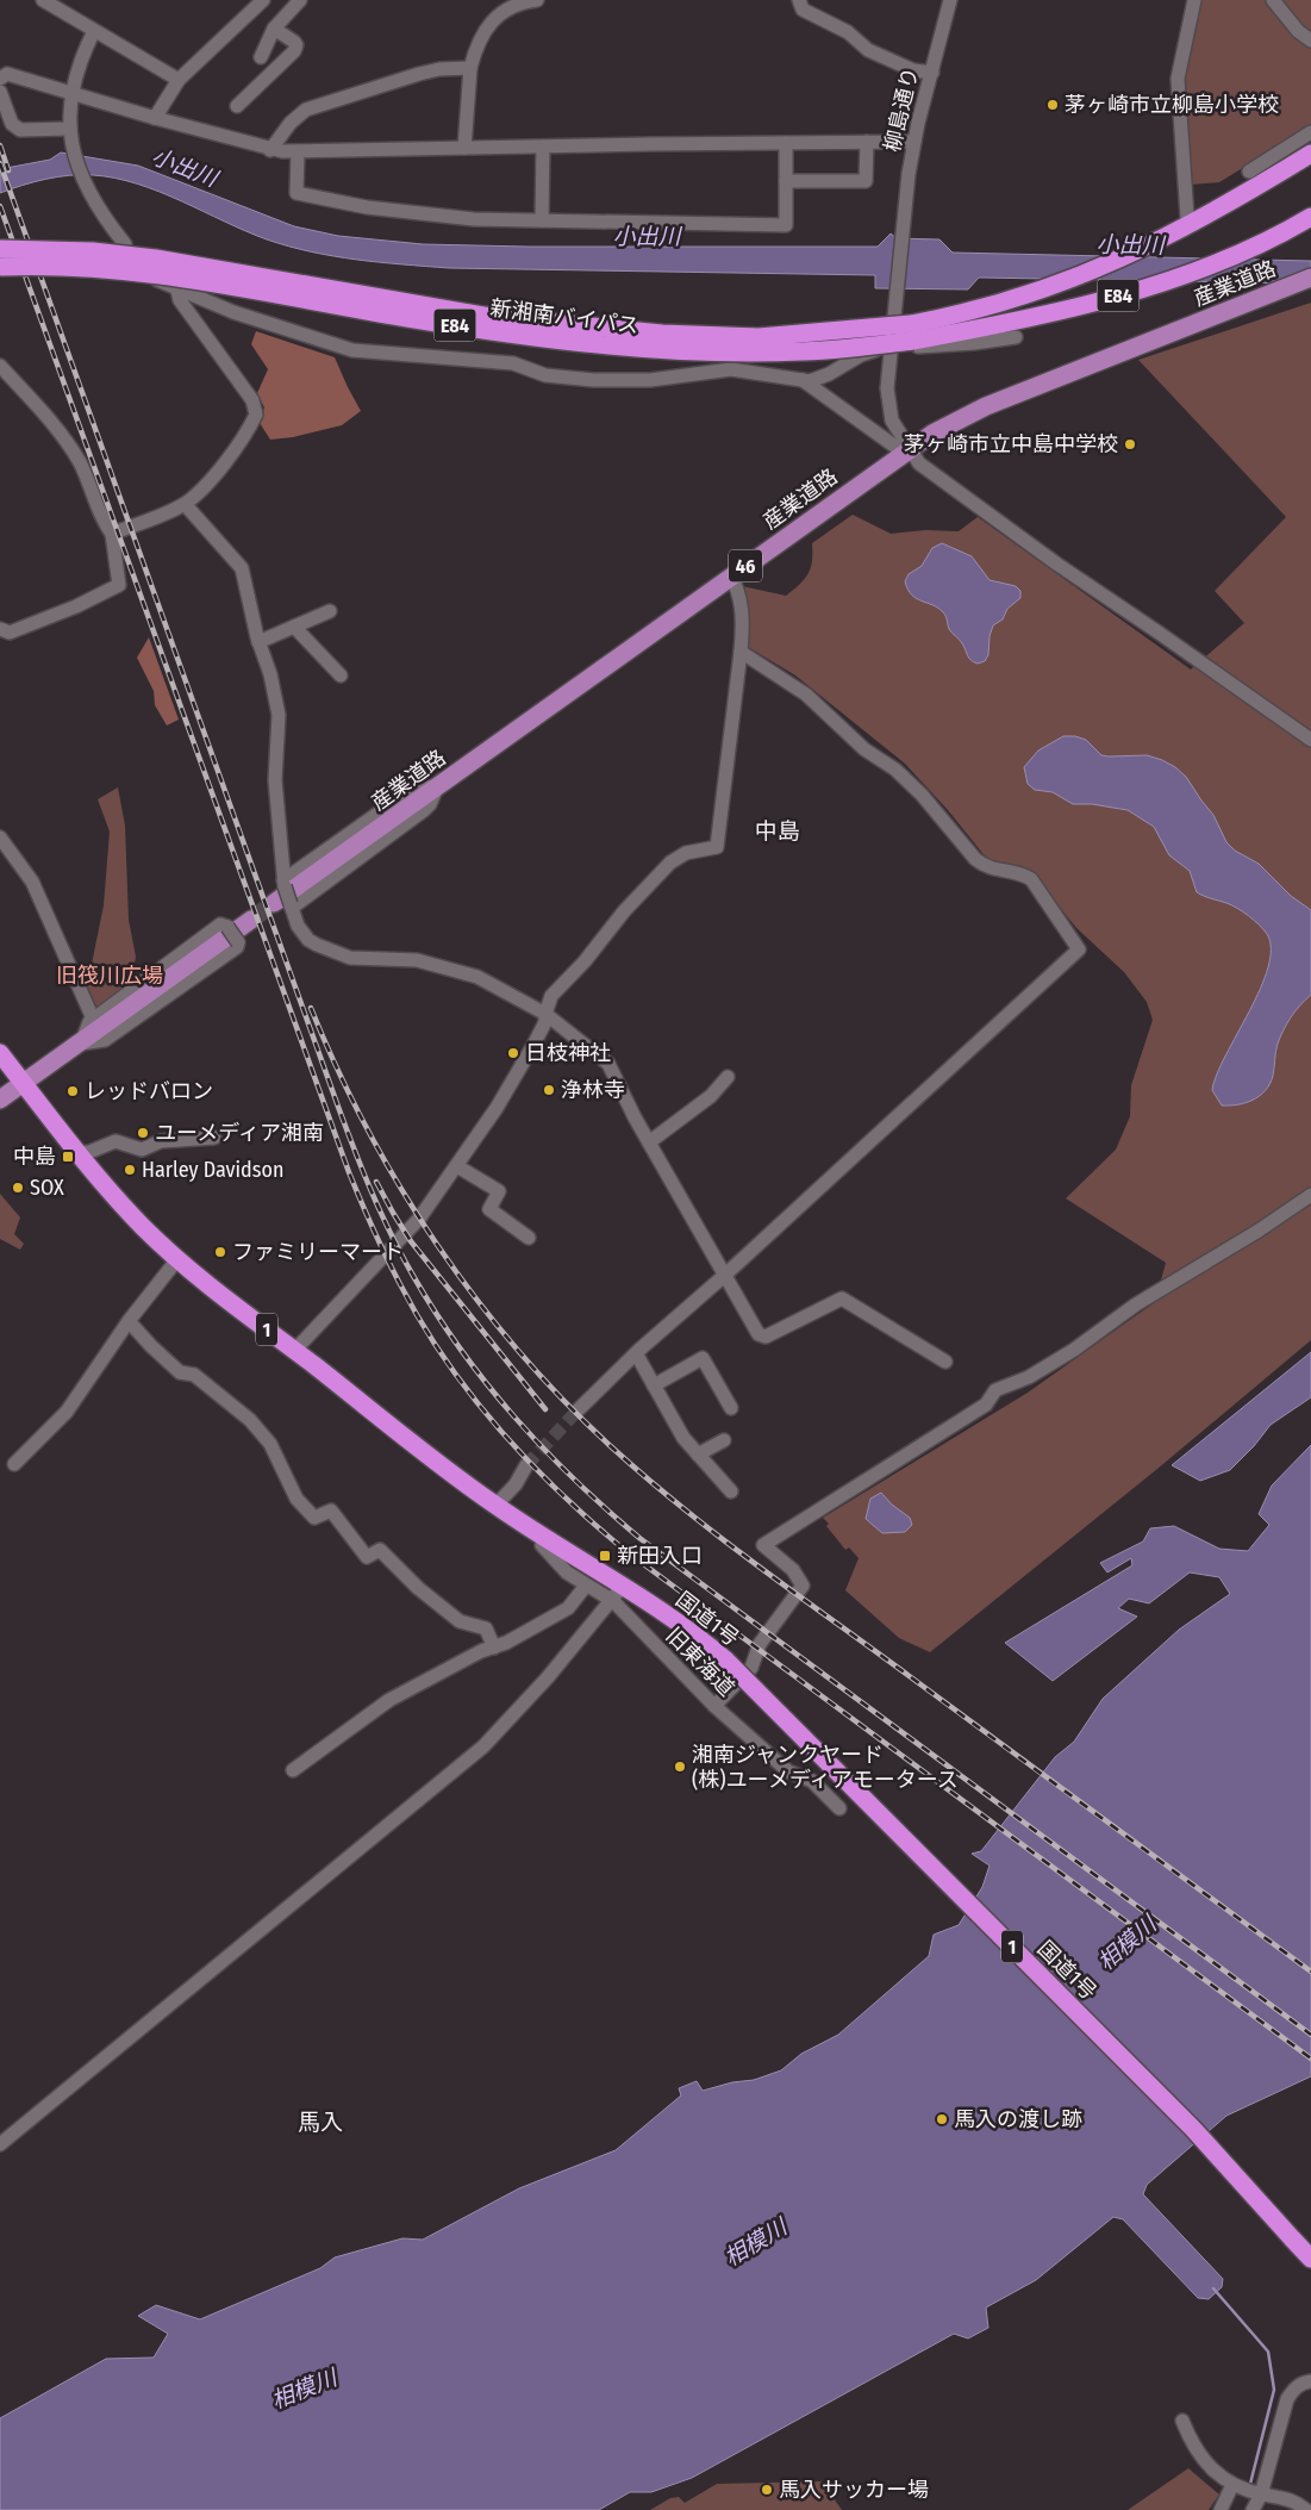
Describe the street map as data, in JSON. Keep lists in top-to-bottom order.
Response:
{
  "streets": {
    "highway": [
      "E84",
      "新湘南バイパス",
      "1",
      "国道1号"
    ],
    "main road": ["産業道路", "46"],
    "street": ["柳島通り", "旧東海道"]
  },
  "crossings": [
    ["E84", "新湘南バイパス"],
    ["国道1号", "旧東海道"]
  ],
  "districts": ["中島", "馬入"],
  "water": ["小出川", "相模川"],
  "parks": ["旧筏川広場"],
  "places": {
    "other": [
      "茅ヶ崎市立柳島小学校",
      "茅ヶ崎市立中島中学校",
      "日枝神社",
      "浄林寺",
      "レッドバロン",
      "ユーメディア湘南",
      "Harley Davidson",
      "SOX",
      "ファミリーマート",
      "湘南ジャンクヤード (株)ユーメディアモータース",
      "馬入の渡し跡",
      "馬入サッカー場"
    ],
    "transit": ["中島", "新田入口"]
  }
}
